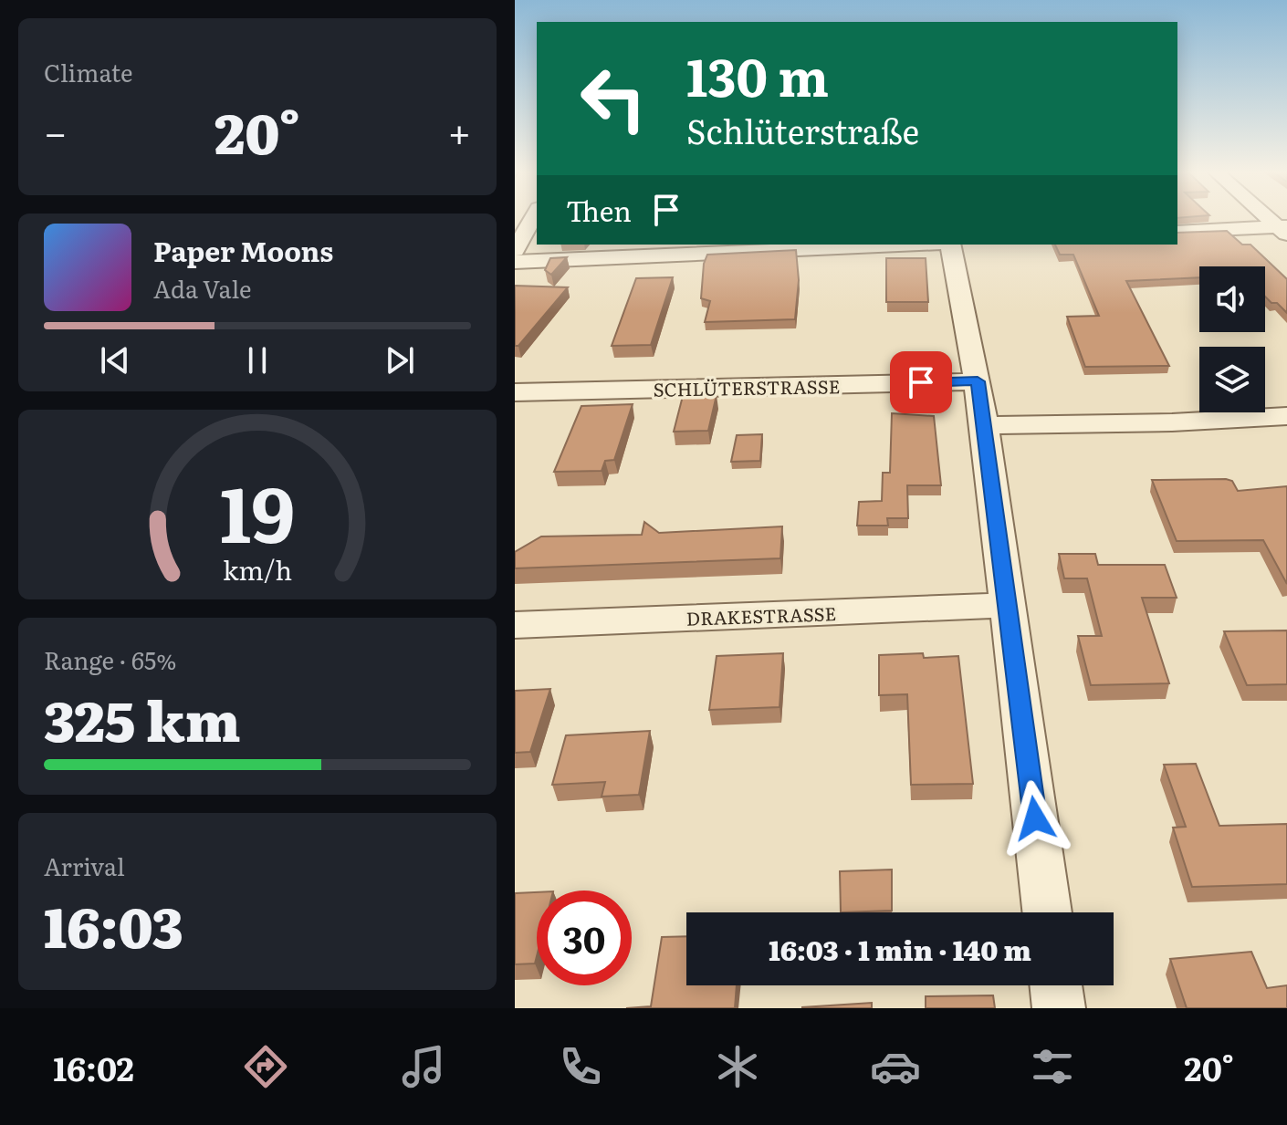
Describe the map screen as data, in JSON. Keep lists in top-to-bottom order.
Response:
{
  "streets": {
    "street": ["SCHLÜTERSTRASSE", "DRAKESTRASSE"]
  },
  "page": {
    "tile": [
      "Climate",
      ["Range · 65%", "325 km"],
      ["Arrival", "16:03"]
    ],
    "turn": ["130 m", "Schlüterstraße"],
    "heat": ["−", "20°", "+"],
    "then": "Then",
    "song": ["Paper Moons", "Ada Vale"],
    "limit": "30",
    "trip": "16:03 · 1 min · 140 m",
    "tabs": ["16:02", "20°"],
    "gauge": ["19", "km/h"]
  }
}
